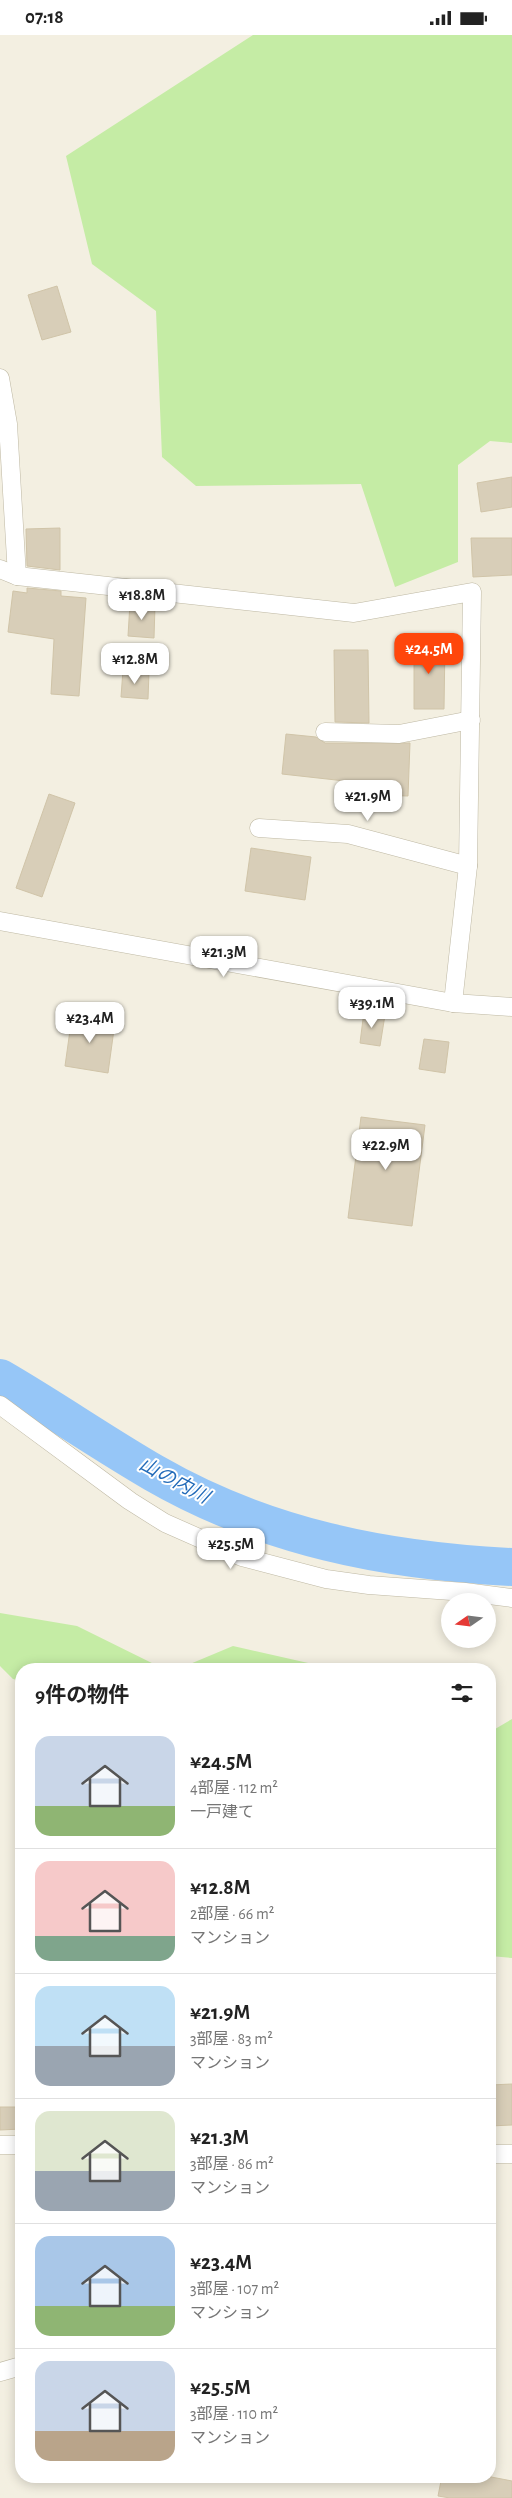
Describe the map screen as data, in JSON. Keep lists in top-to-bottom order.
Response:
{
  "water": ["山の内川"],
  "north": "left",
  "page": {
    "status": "07:18",
    "price": [
      "¥18.8M",
      "¥24.5M",
      "¥12.8M",
      "¥21.9M",
      "¥21.3M",
      "¥39.1M",
      "¥23.4M",
      "¥22.9M",
      "¥25.5M"
    ],
    "heading": "9件の物件",
    "list": [
      {
        "name": "¥24.5M",
        "note": "4部屋 · 112 m² · 一戸建て"
      },
      {
        "name": "¥12.8M",
        "note": "2部屋 · 66 m² · マンション"
      },
      {
        "name": "¥21.9M",
        "note": "3部屋 · 83 m² · マンション"
      },
      {
        "name": "¥21.3M",
        "note": "3部屋 · 86 m² · マンション"
      },
      {
        "name": "¥23.4M",
        "note": "3部屋 · 107 m² · マンション"
      },
      {
        "name": "¥25.5M",
        "note": "3部屋 · 110 m² · マンション"
      }
    ]
  }
}
